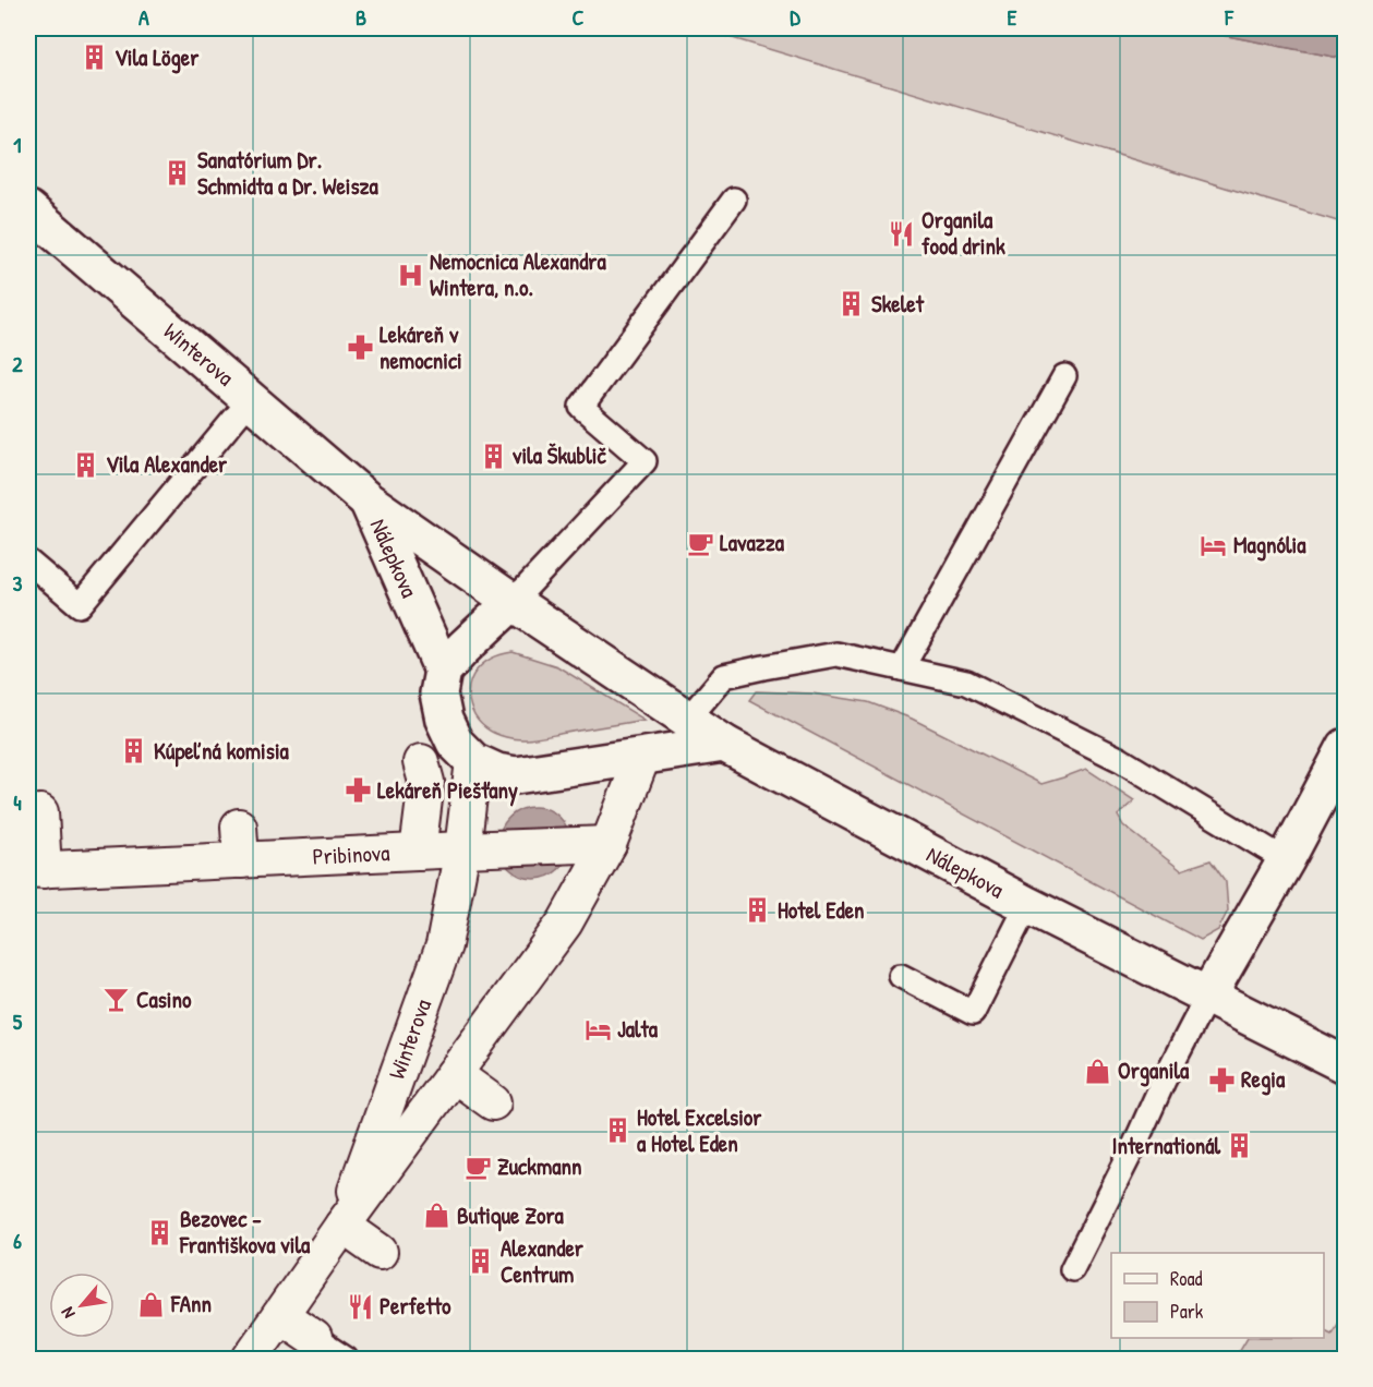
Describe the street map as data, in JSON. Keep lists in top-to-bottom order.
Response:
{
  "streets": {
    "street": ["Winterova", "Nálepkova", "Pribinova"]
  },
  "crossings": [
    ["Winterova", "Nálepkova"],
    ["Winterova", "Pribinova"]
  ],
  "places": {
    "building": [
      "Vila Löger",
      "Sanatórium Dr. Schmidta a Dr. Weisza",
      "Skelet",
      "vila Škublič",
      "Vila Alexander",
      "Kúpeľná komisia",
      "Hotel Eden",
      "Hotel Excelsior a Hotel Eden",
      "Internationál",
      "Bezovec - Františkova vila",
      "Alexander Centrum"
    ],
    "restaurant": ["Organila food drink", "Perfetto"],
    "hospital": ["Nemocnica Alexandra Wintera, n.o."],
    "pharmacy": ["Lekáreň v nemocnici", "Lekáreň Piešťany", "Regia"],
    "cafe": ["Lavazza", "Zuckmann"],
    "hotel": ["Magnólia", "Jalta"],
    "bar": ["Casino"],
    "shop": ["Organila", "Butique Zora", "FAnn"]
  },
  "legend": ["Road", "Park"],
  "north": "bottom left",
  "grid": {
    "columns": [
      "A",
      "B",
      "C",
      "D",
      "E",
      "F"
    ],
    "rows": [
      "1",
      "2",
      "3",
      "4",
      "5",
      "6"
    ]
  }
}
